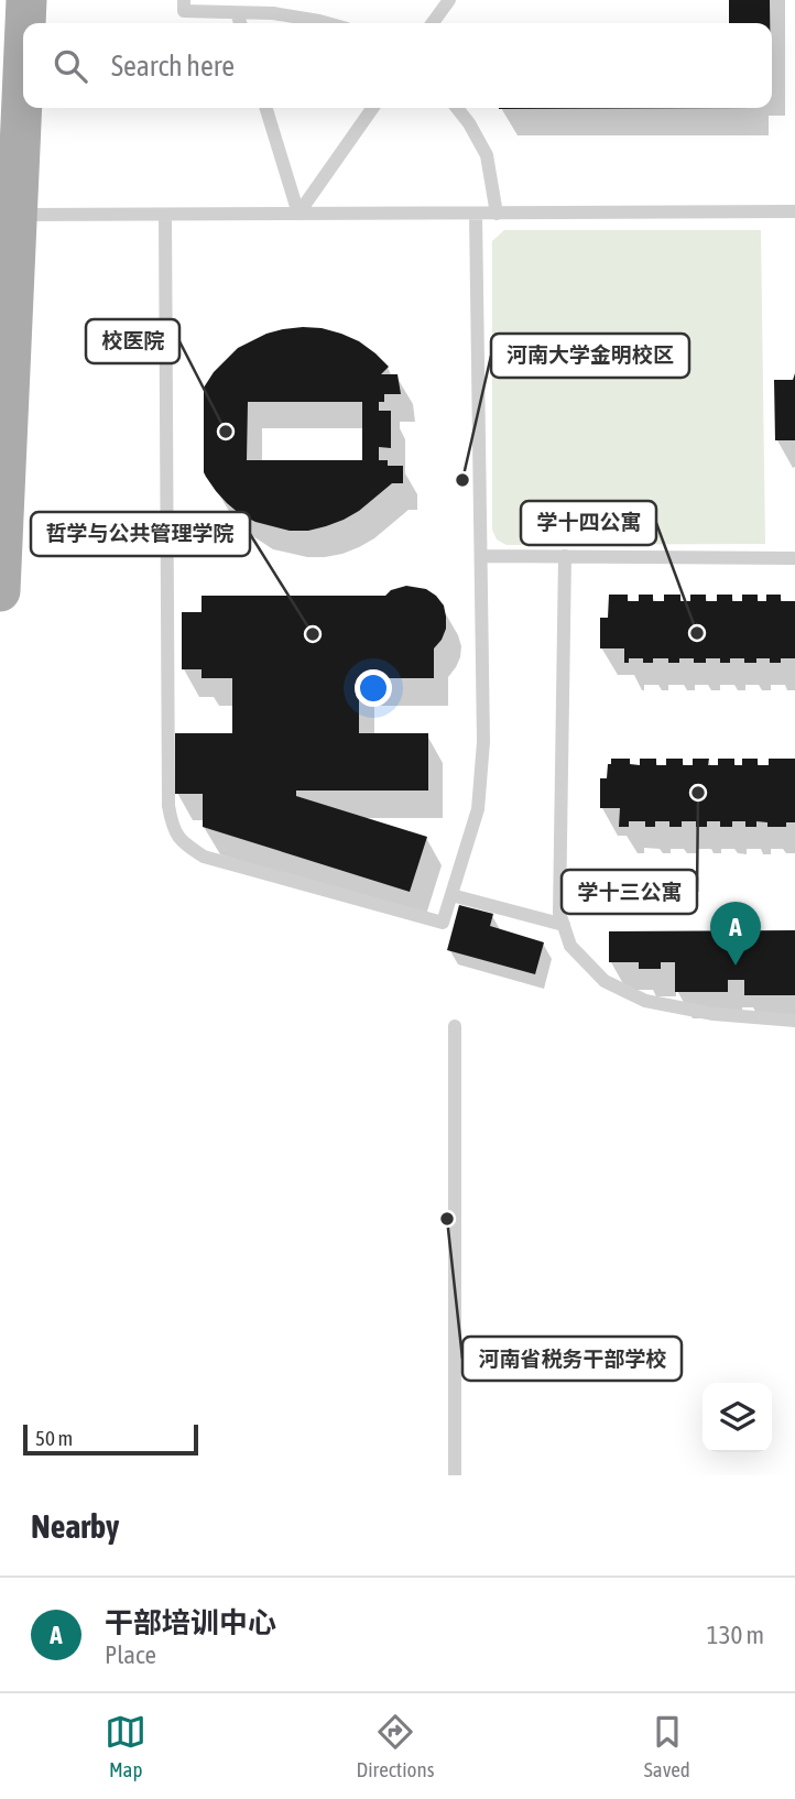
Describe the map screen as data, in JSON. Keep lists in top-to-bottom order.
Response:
{
  "places": [
    "校医院",
    "河南大学金明校区",
    "学十四公寓",
    "哲学与公共管理学院",
    "学十三公寓",
    "河南省税务干部学校"
  ],
  "scale_bar": "50 m",
  "page": {
    "search": "Search here",
    "pins": "A",
    "scale": "50 m",
    "heading": "Nearby",
    "list": [
      {
        "mark": "A",
        "name": "干部培训中心",
        "note": "Place",
        "value": "130 m"
      }
    ],
    "nav": ["Map", "Directions", "Saved"]
  }
}
